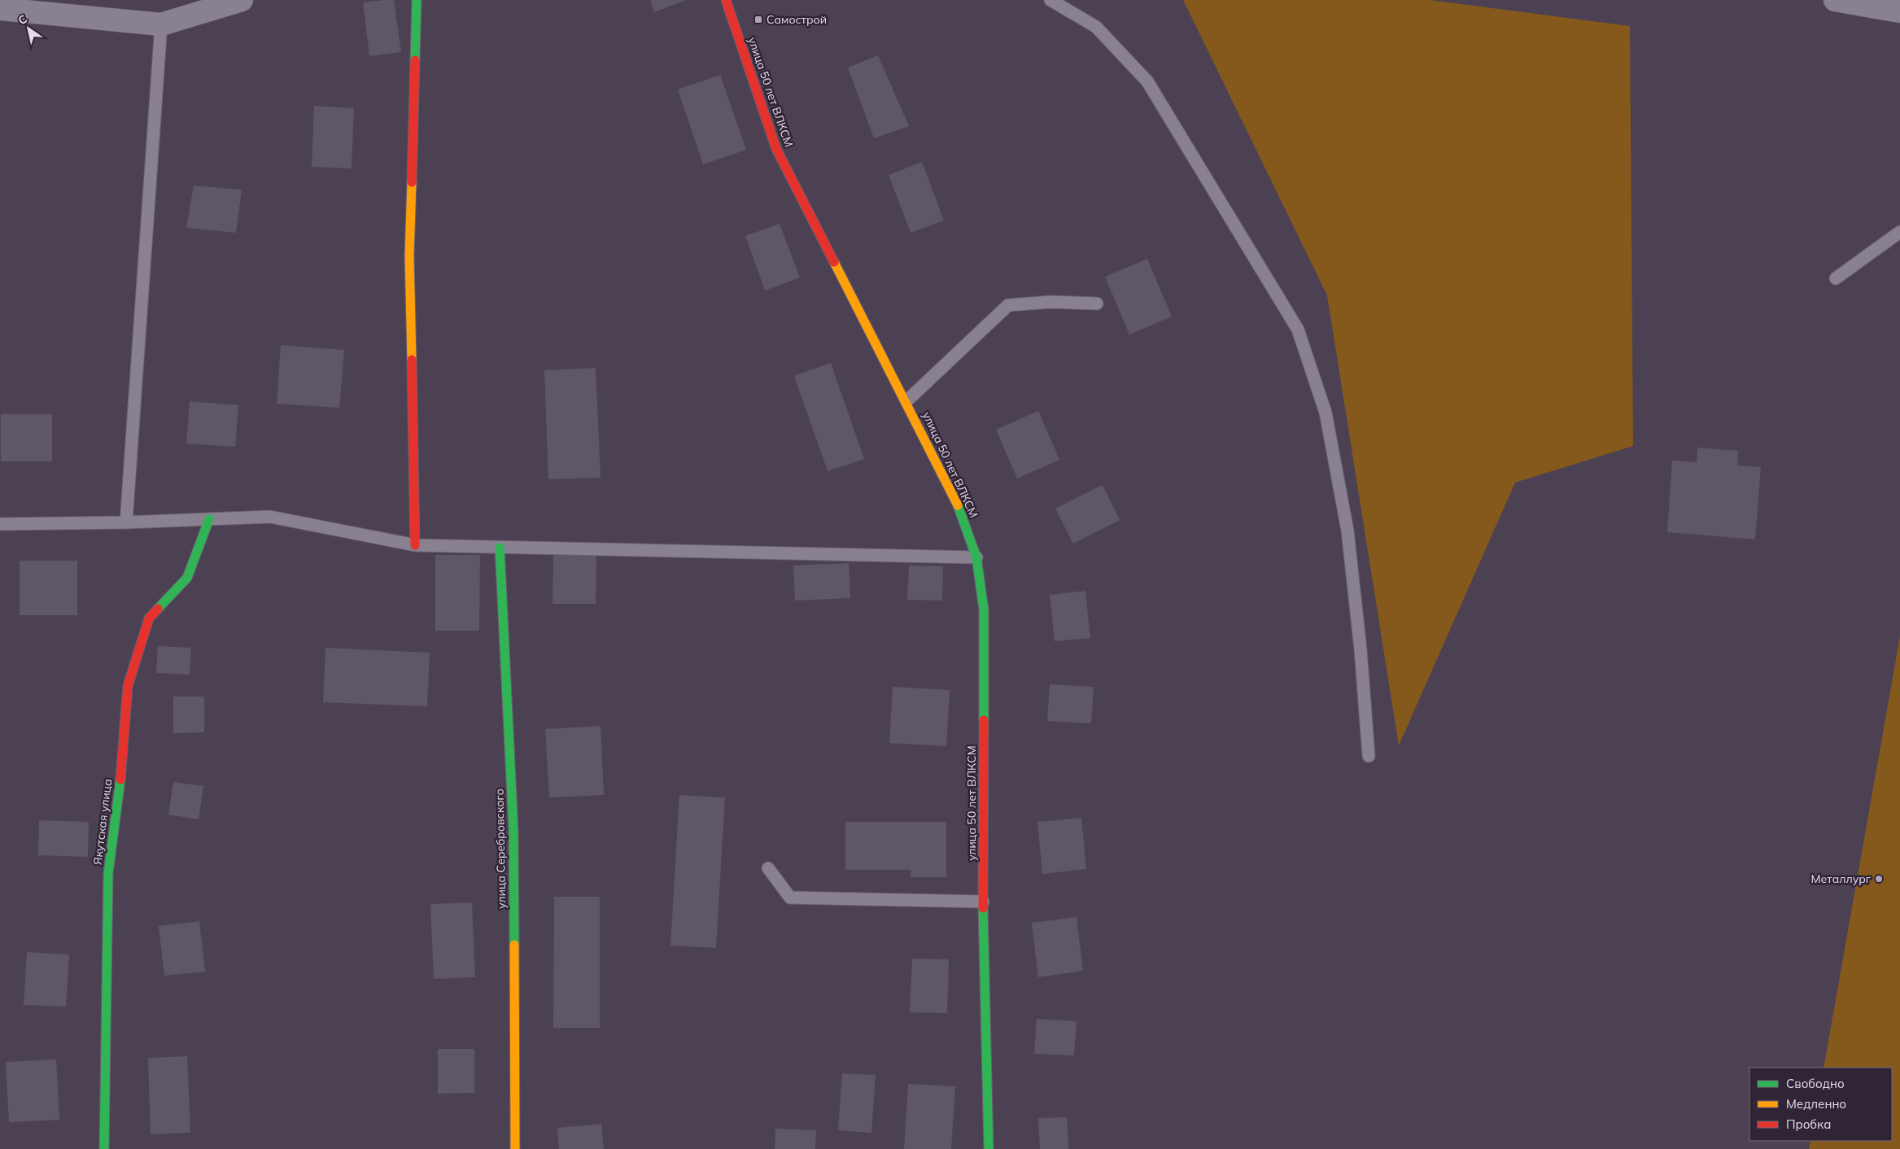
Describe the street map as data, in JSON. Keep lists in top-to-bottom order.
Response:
{
  "streets": {
    "street": ["улица 50 лет ВЛКСМ", "Якутская улица", "улица Серебровского"]
  },
  "places": {
    "transit": ["Самострой"],
    "other": ["Металлург"]
  },
  "legend": ["Свободно", "Медленно", "Пробка"],
  "north": "top left"
}
